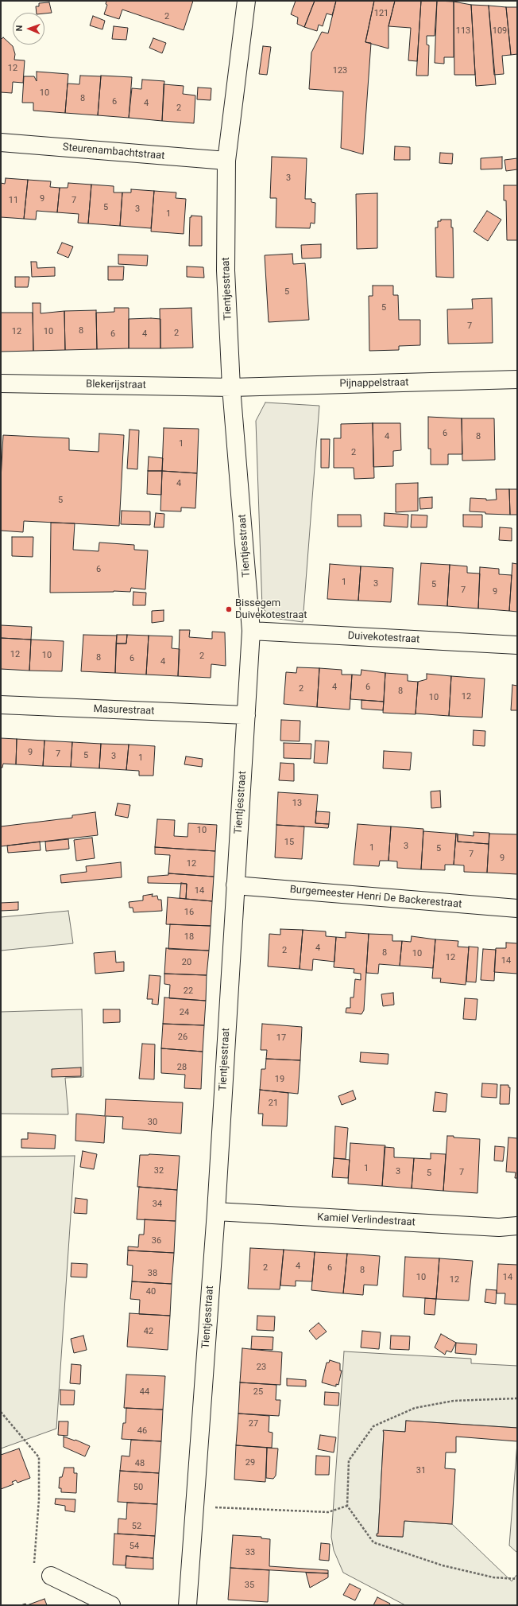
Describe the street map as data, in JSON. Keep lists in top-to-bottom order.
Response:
{
  "streets": {
    "street": [
      "Steurenambachtstraat",
      "Tientjesstraat",
      "Pijnappelstraat",
      "Blekerijstraat",
      "Duivekotestraat",
      "Masurestraat",
      "Burgemeester Henri De Backerestraat",
      "Kamiel Verlindestraat"
    ]
  },
  "crossings": [
    ["Steurenambachtstraat", "Tientjesstraat"],
    ["Tientjesstraat", "Pijnappelstraat"],
    ["Tientjesstraat", "Blekerijstraat"],
    ["Tientjesstraat", "Duivekotestraat"],
    ["Tientjesstraat", "Masurestraat"],
    ["Tientjesstraat", "Burgemeester Henri De Backerestraat"],
    ["Tientjesstraat", "Kamiel Verlindestraat"],
    ["Pijnappelstraat", "Blekerijstraat"]
  ],
  "places": ["Bissegem Duivekotestraat"],
  "house_numbers": [
    "121",
    "2",
    "113",
    "109",
    "12",
    "123",
    "10",
    "8",
    "6",
    "4",
    "2",
    "3",
    "9",
    "11",
    "7",
    "5",
    "3",
    "1",
    "5",
    "5",
    "7",
    "8",
    "12",
    "10",
    "2",
    "6",
    "4",
    "6",
    "4",
    "8",
    "1",
    "2",
    "4",
    "5",
    "6",
    "1",
    "3",
    "5",
    "7",
    "9",
    "12",
    "10",
    "2",
    "8",
    "6",
    "4",
    "4",
    "6",
    "2",
    "8",
    "12",
    "10",
    "9",
    "7",
    "5",
    "3",
    "1",
    "13",
    "10",
    "15",
    "3",
    "1",
    "5",
    "7",
    "9",
    "12",
    "14",
    "16",
    "18",
    "4",
    "2",
    "8",
    "10",
    "12",
    "14",
    "20",
    "22",
    "24",
    "26",
    "17",
    "28",
    "19",
    "21",
    "30",
    "1",
    "32",
    "3",
    "7",
    "5",
    "34",
    "36",
    "4",
    "2",
    "6",
    "8",
    "38",
    "10",
    "14",
    "12",
    "40",
    "42",
    "23",
    "44",
    "25",
    "27",
    "46",
    "29",
    "48",
    "31",
    "50",
    "52",
    "54",
    "33",
    "35"
  ],
  "north": "left"
}
